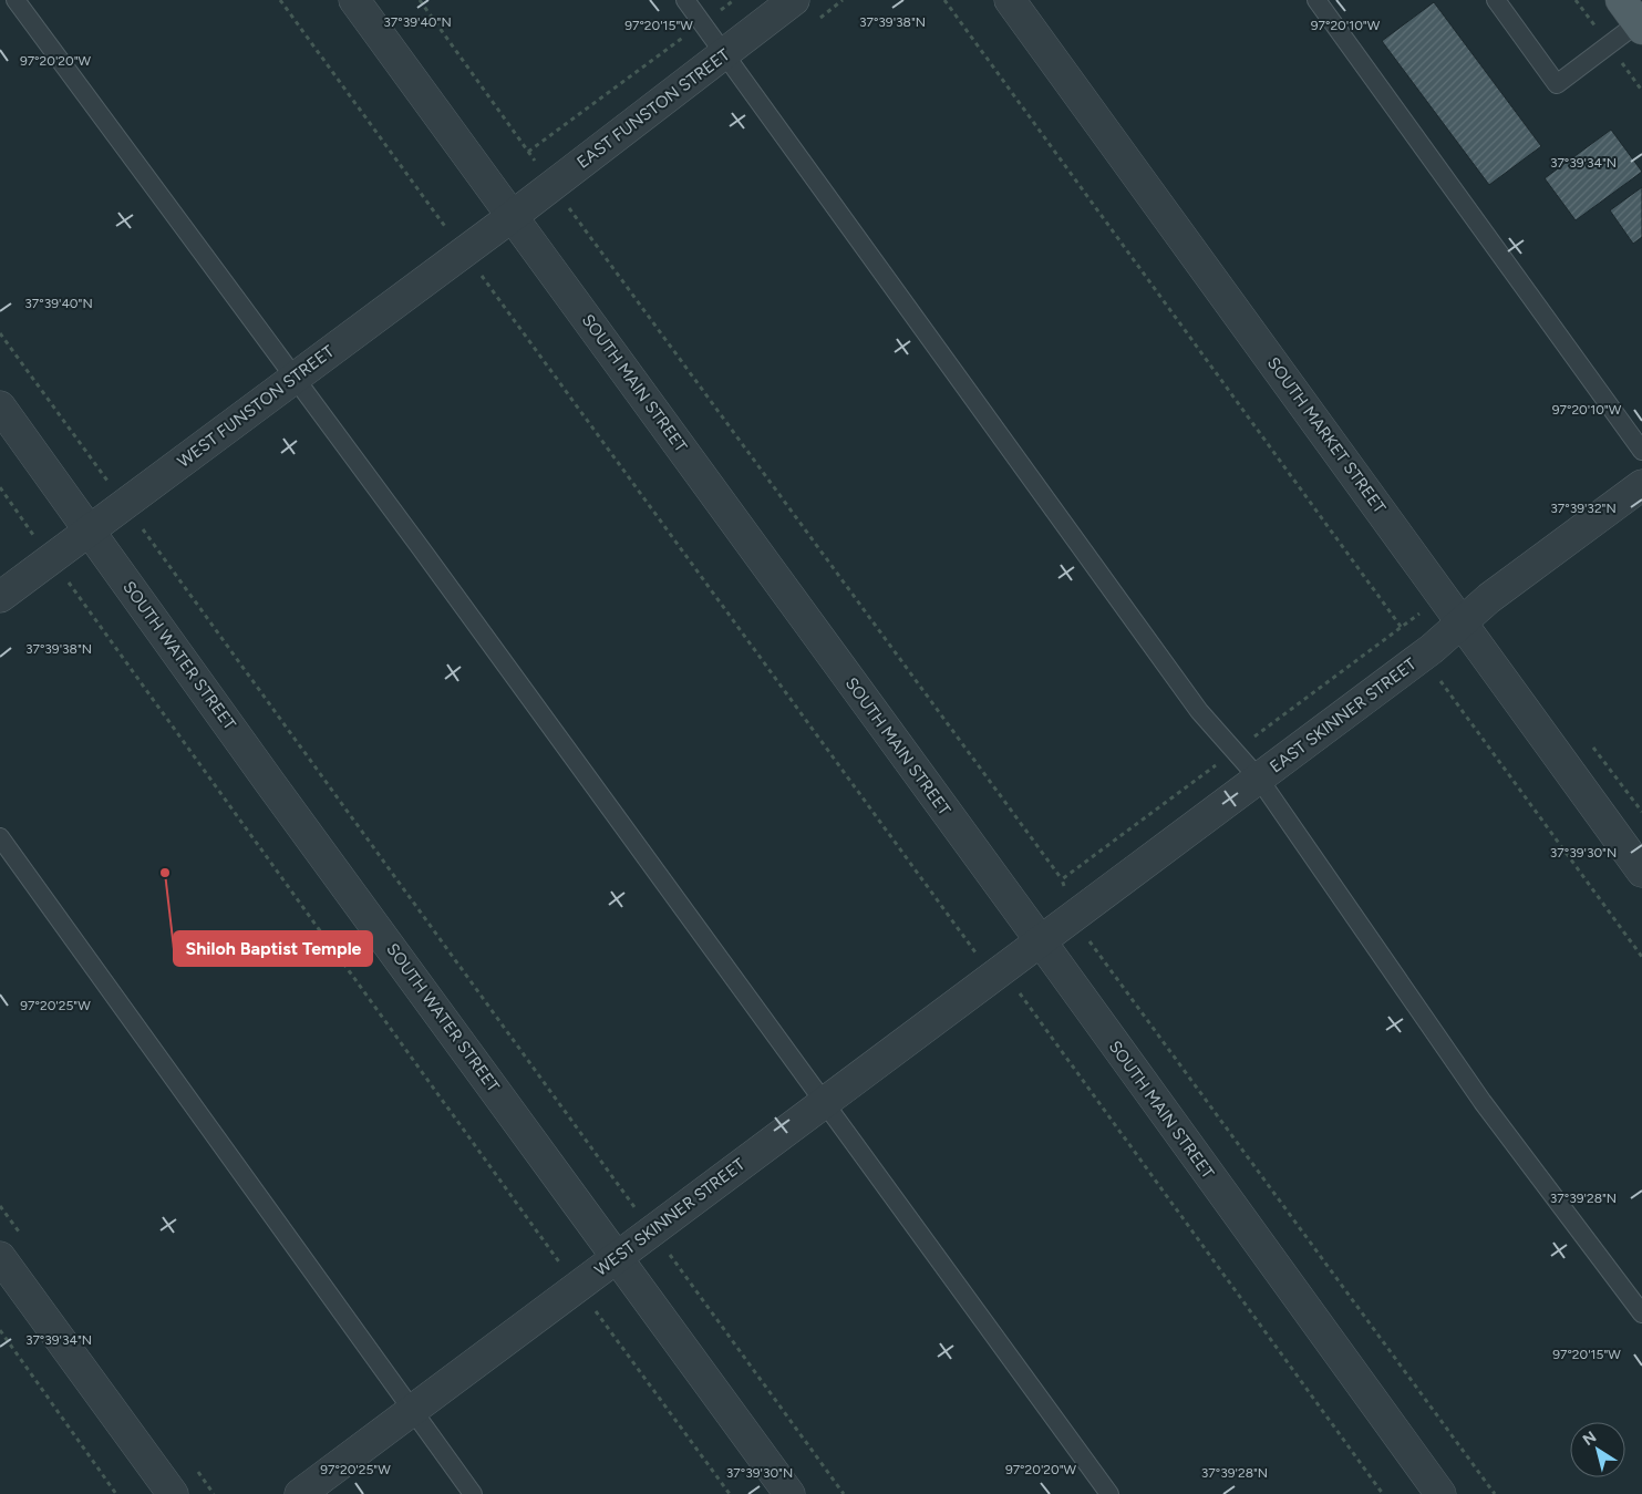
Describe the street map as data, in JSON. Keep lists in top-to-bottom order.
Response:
{
  "streets": {
    "street": [
      "EAST FUNSTON STREET",
      "SOUTH MAIN STREET",
      "WEST FUNSTON STREET",
      "SOUTH MARKET STREET",
      "SOUTH WATER STREET",
      "EAST SKINNER STREET",
      "WEST SKINNER STREET"
    ]
  },
  "crossings": [
    ["EAST FUNSTON STREET", "SOUTH MAIN STREET"],
    ["EAST FUNSTON STREET", "WEST FUNSTON STREET"],
    ["SOUTH MAIN STREET", "WEST FUNSTON STREET"],
    ["SOUTH MAIN STREET", "EAST SKINNER STREET"],
    ["SOUTH MAIN STREET", "WEST SKINNER STREET"],
    ["WEST FUNSTON STREET", "SOUTH WATER STREET"],
    ["SOUTH MARKET STREET", "EAST SKINNER STREET"],
    ["SOUTH WATER STREET", "WEST SKINNER STREET"],
    ["EAST SKINNER STREET", "WEST SKINNER STREET"]
  ],
  "places": ["Shiloh Baptist Temple"],
  "north": "top left",
  "coordinates": [
    "37°39'40\"N",
    "37°39'38\"N",
    "97°20'15\"W",
    "97°20'10\"W",
    "97°20'20\"W",
    "37°39'34\"N",
    "37°39'32\"N",
    "37°39'30\"N",
    "97°20'25\"W",
    "37°39'28\"N"
  ]
}
